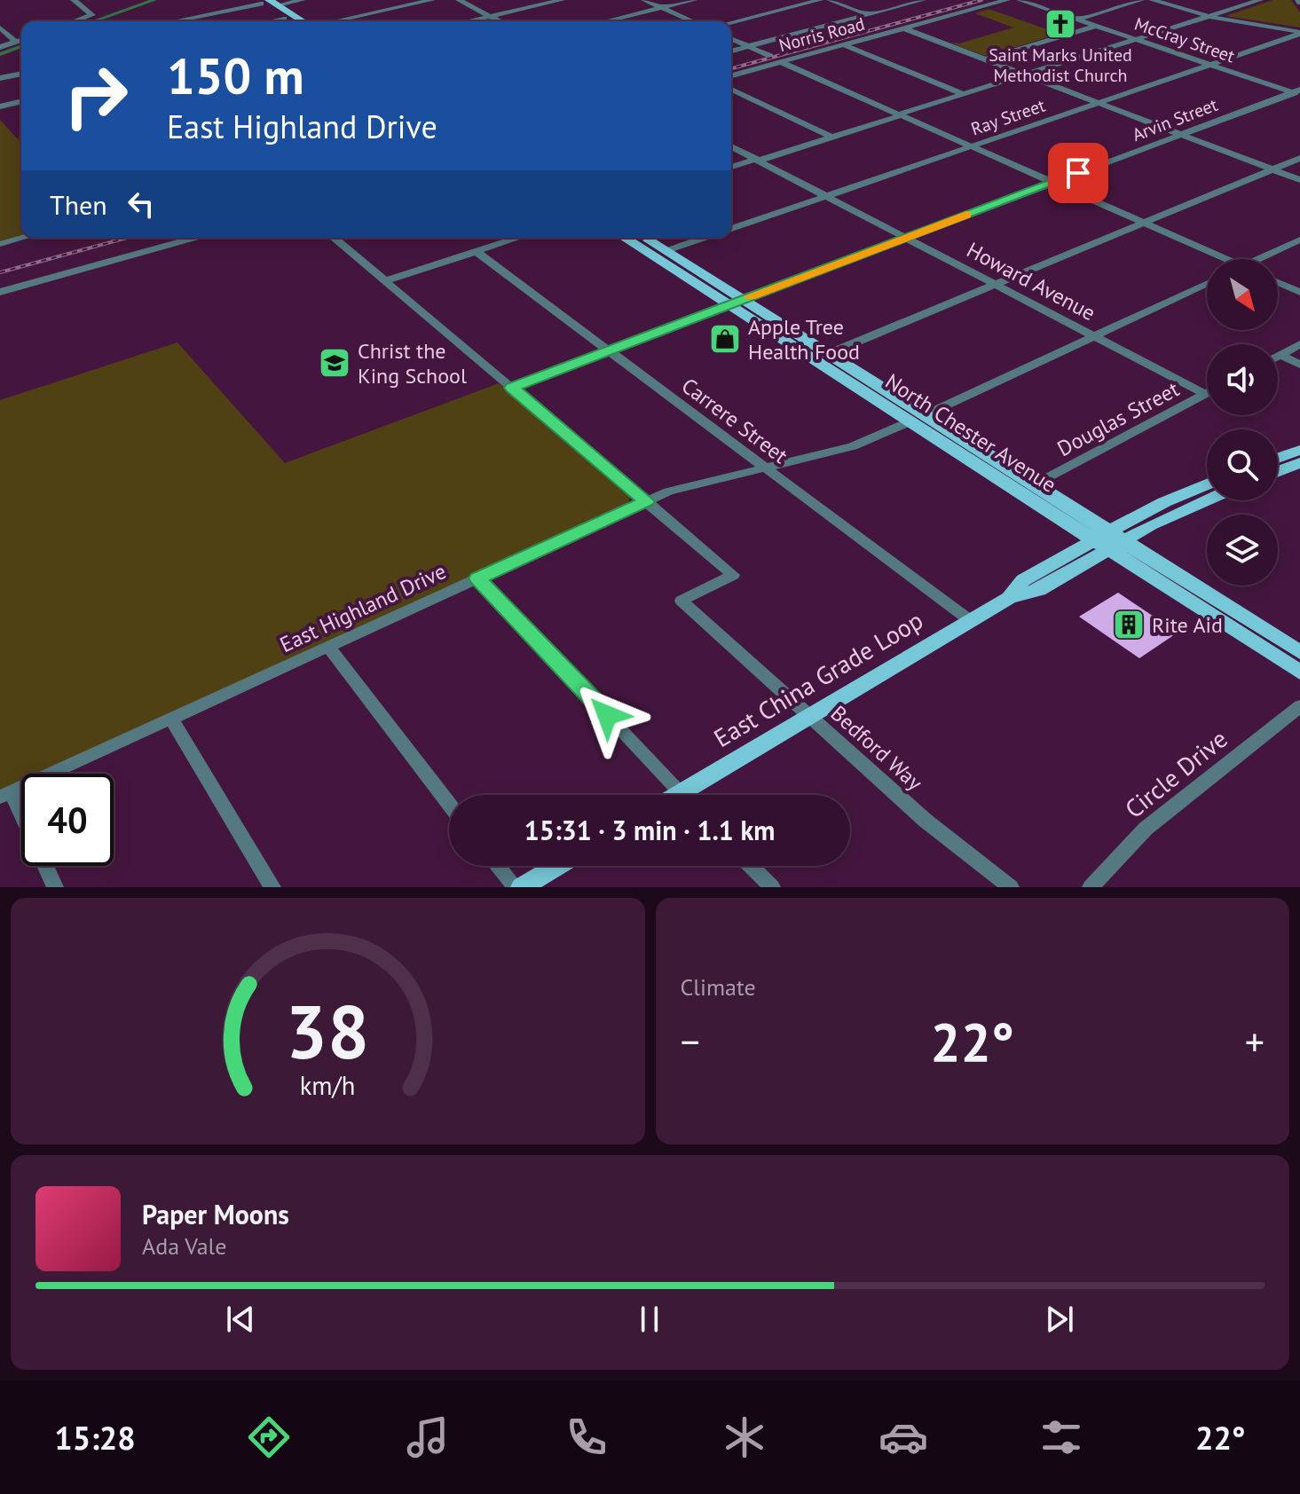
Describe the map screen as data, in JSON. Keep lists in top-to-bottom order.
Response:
{
  "streets": {
    "main road": ["North Chester Avenue", "East China Grade Loop"],
    "street": [
      "Norris Road",
      "McCray Street",
      "Ray Street",
      "Arvin Street",
      "Howard Avenue",
      "Douglas Street",
      "Carrere Street",
      "East Highland Drive",
      "Bedford Way",
      "Circle Drive"
    ]
  },
  "crossings": [
    ["McCray Street", "Ray Street"],
    ["McCray Street", "Arvin Street"],
    ["Ray Street", "Howard Avenue"],
    ["Arvin Street", "Howard Avenue"],
    ["Arvin Street", "Carrere Street"],
    ["Arvin Street", "North Chester Avenue"],
    ["Arvin Street", "Bedford Way"],
    ["Howard Avenue", "Douglas Street"],
    ["Howard Avenue", "East Highland Drive"],
    ["Douglas Street", "North Chester Avenue"],
    ["Carrere Street", "East Highland Drive"],
    ["Carrere Street", "East China Grade Loop"],
    ["North Chester Avenue", "East Highland Drive"],
    ["North Chester Avenue", "East China Grade Loop"],
    ["East Highland Drive", "Bedford Way"],
    ["East China Grade Loop", "Bedford Way"]
  ],
  "places": {
    "church": ["Saint Marks United Methodist Church"],
    "shop": ["Apple Tree Health Food"],
    "school or university": ["Christ the King School"],
    "building": ["Rite Aid"]
  },
  "north": "bottom right",
  "page": {
    "turn": ["150 m", "East Highland Drive"],
    "then": "Then",
    "limit": "40",
    "trip": "15:31 · 3 min · 1.1 km",
    "tile": "Climate",
    "heat": ["−", "22°", "+"],
    "song": ["Paper Moons", "Ada Vale"],
    "tabs": ["15:28", "22°"],
    "gauge": ["38", "km/h"]
  }
}
